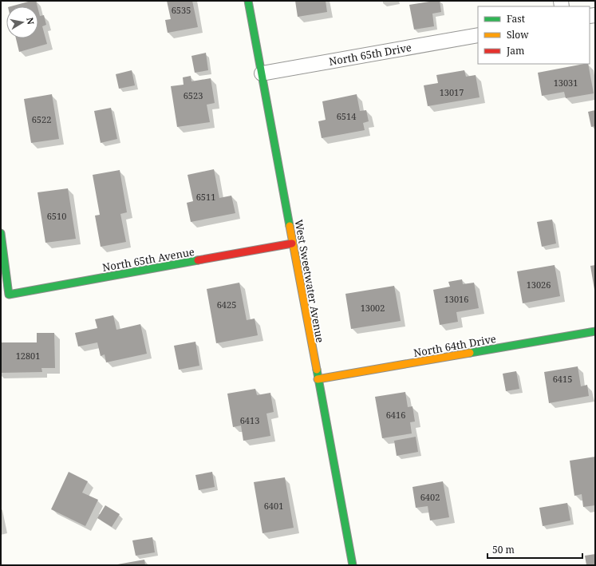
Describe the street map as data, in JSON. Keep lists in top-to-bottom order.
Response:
{
  "streets": {
    "street": [
      "North 65th Drive",
      "North 65th Avenue",
      "West Sweetwater Avenue",
      "North 64th Drive"
    ]
  },
  "crossings": [
    ["North 65th Drive", "West Sweetwater Avenue"],
    ["North 65th Avenue", "West Sweetwater Avenue"],
    ["West Sweetwater Avenue", "North 64th Drive"]
  ],
  "house_numbers": [
    "6535",
    "13031",
    "13017",
    "6523",
    "6514",
    "6522",
    "6511",
    "6510",
    "13026",
    "13016",
    "6425",
    "13002",
    "12801",
    "6415",
    "6416",
    "6413",
    "6402",
    "6401"
  ],
  "legend": ["Fast", "Slow", "Jam"],
  "scale_bar": "50 m",
  "north": "right"
}
